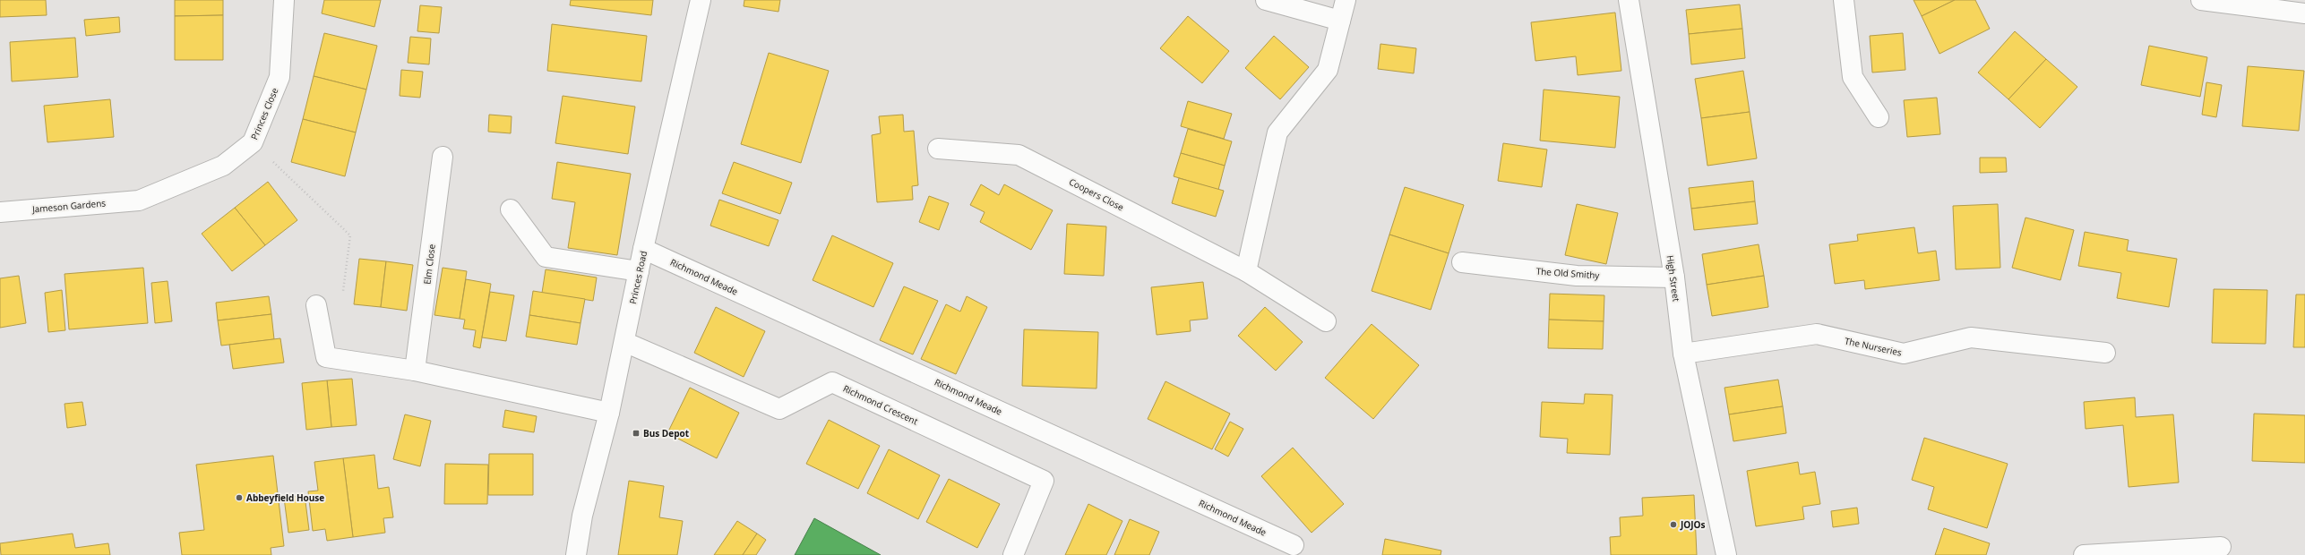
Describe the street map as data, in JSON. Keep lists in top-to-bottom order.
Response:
{
  "streets": {
    "street": [
      "Princes Close",
      "Coopers Close",
      "Jameson Gardens",
      "Elm Close",
      "The Old Smithy",
      "Richmond Meade",
      "Princes Road",
      "High Street",
      "The Nurseries",
      "Richmond Crescent"
    ]
  },
  "crossings": [
    ["Princes Close", "Jameson Gardens"],
    ["The Old Smithy", "High Street"],
    ["Richmond Meade", "Princes Road"],
    ["Princes Road", "Richmond Crescent"],
    ["High Street", "The Nurseries"]
  ],
  "places": {
    "transit": ["Bus Depot"],
    "other": ["Abbeyfield House", "JOJOs"]
  }
}
